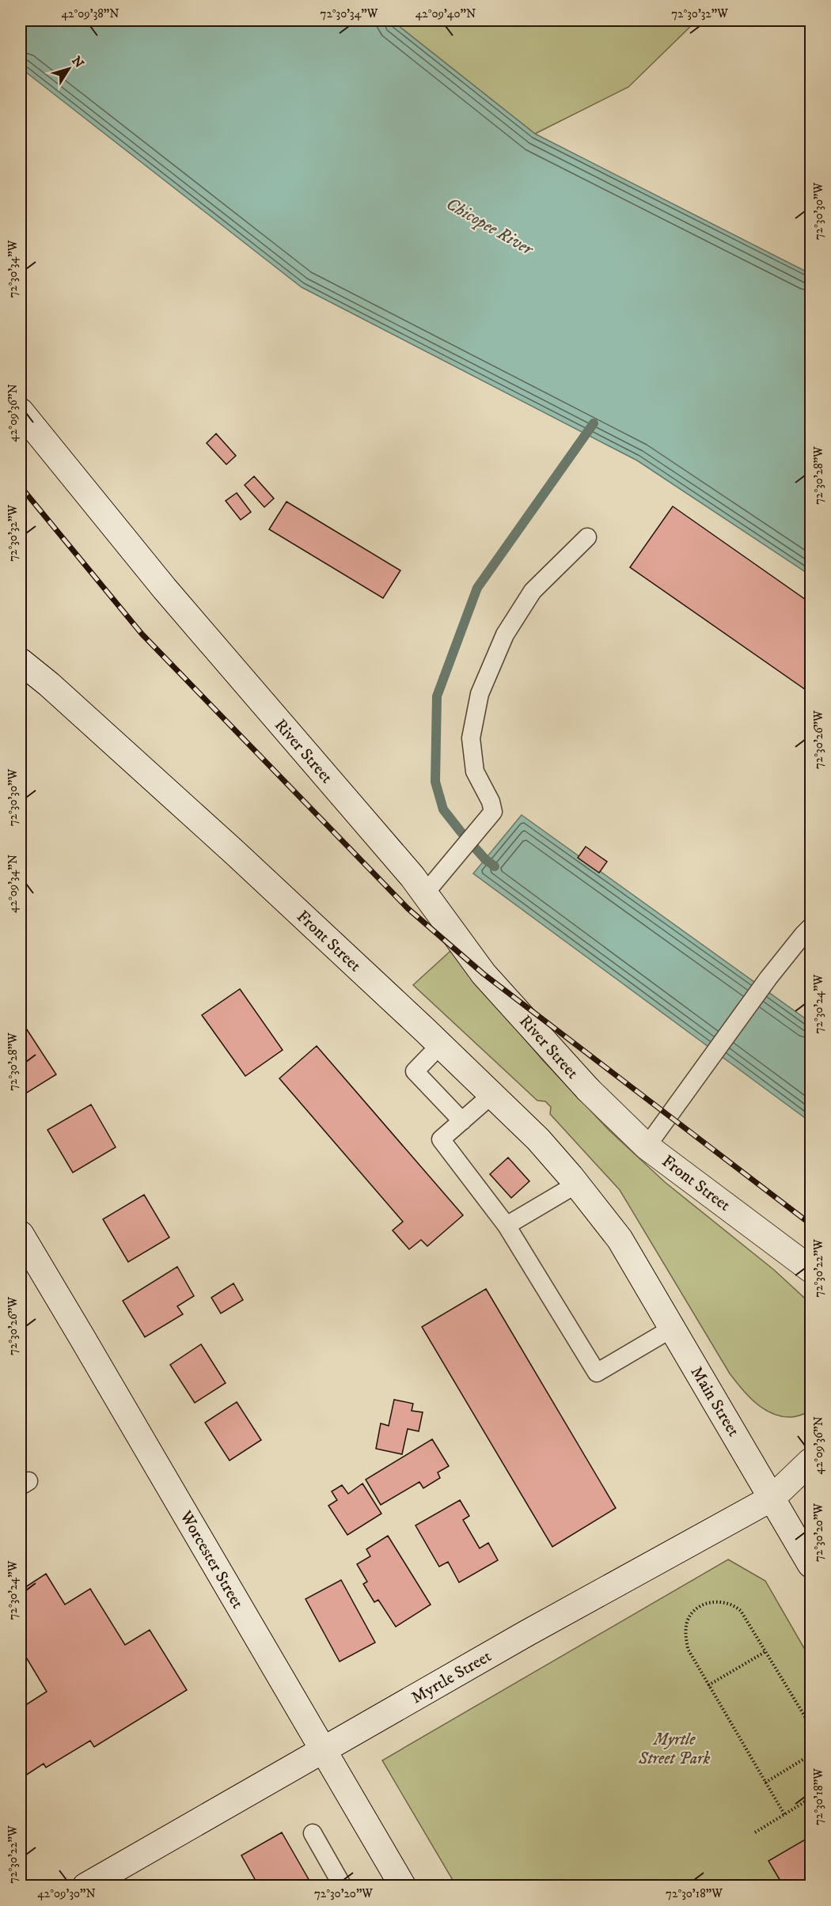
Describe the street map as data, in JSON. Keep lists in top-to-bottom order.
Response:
{
  "streets": {
    "main road": [
      "River Street",
      "Front Street",
      "Main Street",
      "Worcester Street",
      "Myrtle Street"
    ]
  },
  "crossings": [
    ["River Street", "Front Street"],
    ["Front Street", "Main Street"],
    ["Main Street", "Myrtle Street"],
    ["Worcester Street", "Myrtle Street"]
  ],
  "water": ["Chicopee River"],
  "parks": ["Myrtle Street Park"],
  "north": "top right",
  "coordinates": [
    "42°09'38\"N",
    "72°30'34\"W",
    "42°09'40\"N",
    "72°30'32\"W",
    "72°30'30\"W",
    "42°09'36\"N",
    "72°30'28\"W",
    "72°30'26\"W",
    "42°09'34\"N",
    "72°30'24\"W",
    "72°30'22\"W",
    "72°30'20\"W",
    "72°30'18\"W",
    "42°09'30\"N"
  ]
}
